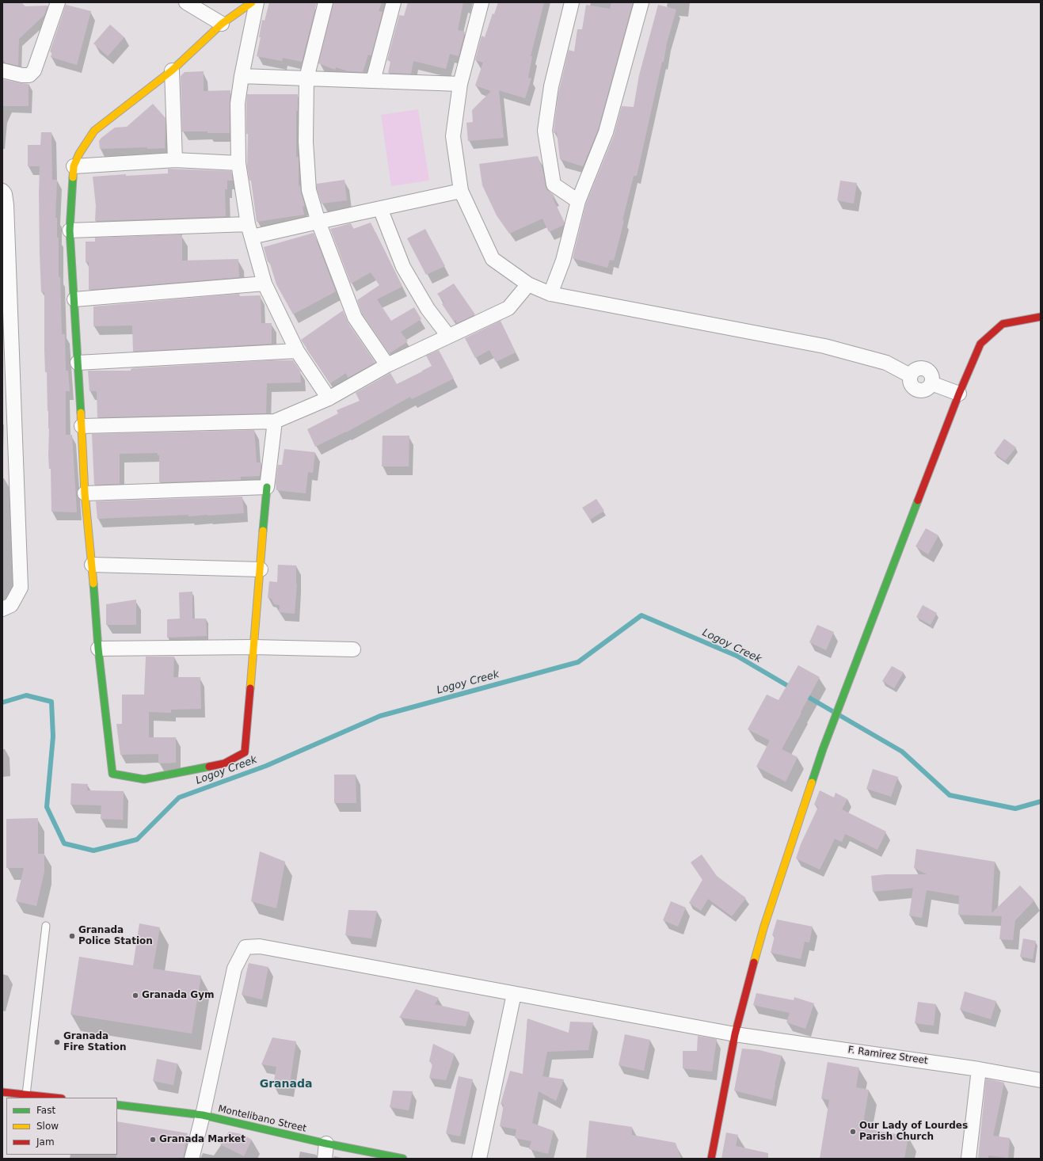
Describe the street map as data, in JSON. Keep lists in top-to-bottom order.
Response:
{
  "streets": {
    "main road": ["Montelibano Street"],
    "street": ["F. Ramirez Street"]
  },
  "crossings": [
    ["F. Ramirez Street", "Montelibano Street"]
  ],
  "districts": ["Granada"],
  "water": ["Logoy Creek"],
  "places": [
    "Granada Police Station",
    "Granada Gym",
    "Granada Fire Station",
    "Our Lady of Lourdes Parish Church",
    "Granada Market"
  ],
  "legend": ["Fast", "Slow", "Jam"]
}
